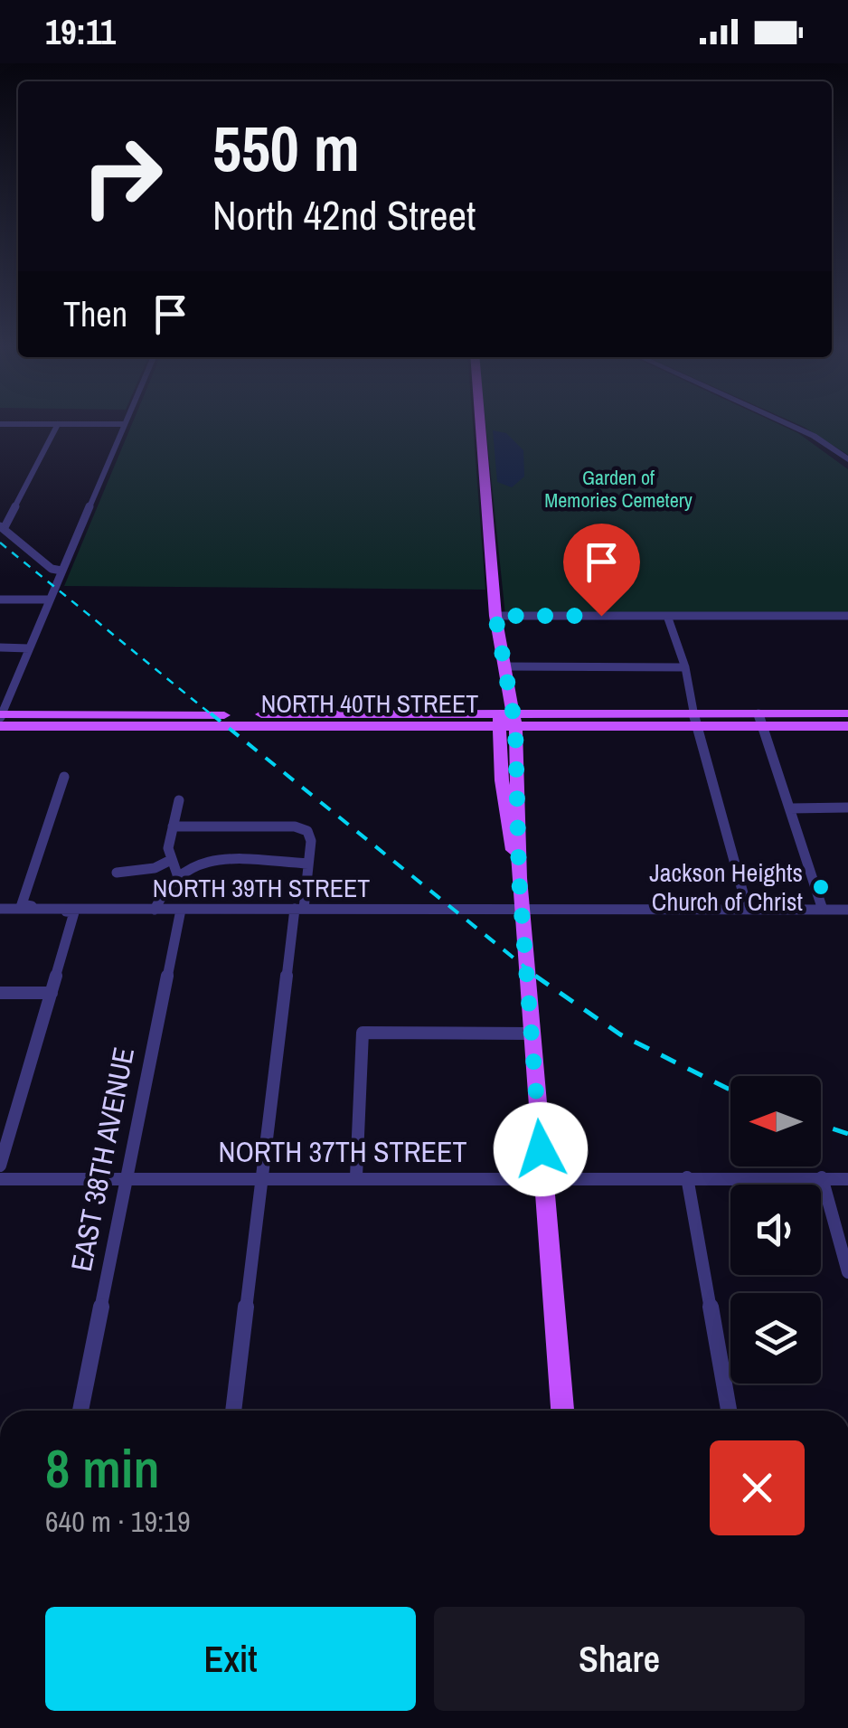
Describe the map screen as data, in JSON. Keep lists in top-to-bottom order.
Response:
{
  "streets": {
    "main road": ["NORTH 40TH STREET"],
    "street": ["NORTH 39TH STREET", "NORTH 37TH STREET", "EAST 38TH AVENUE"]
  },
  "crossings": [
    ["NORTH 39TH STREET", "EAST 38TH AVENUE"],
    ["NORTH 37TH STREET", "EAST 38TH AVENUE"]
  ],
  "parks": ["Garden of Memories Cemetery"],
  "places": ["Jackson Heights Church of Christ"],
  "north": "left",
  "page": {
    "status": "19:11",
    "turn": ["550 m", "North 42nd Street"],
    "then": "Then",
    "heading": ["8 min", "640 m · 19:19"],
    "buttons": ["Exit", "Share"]
  }
}
